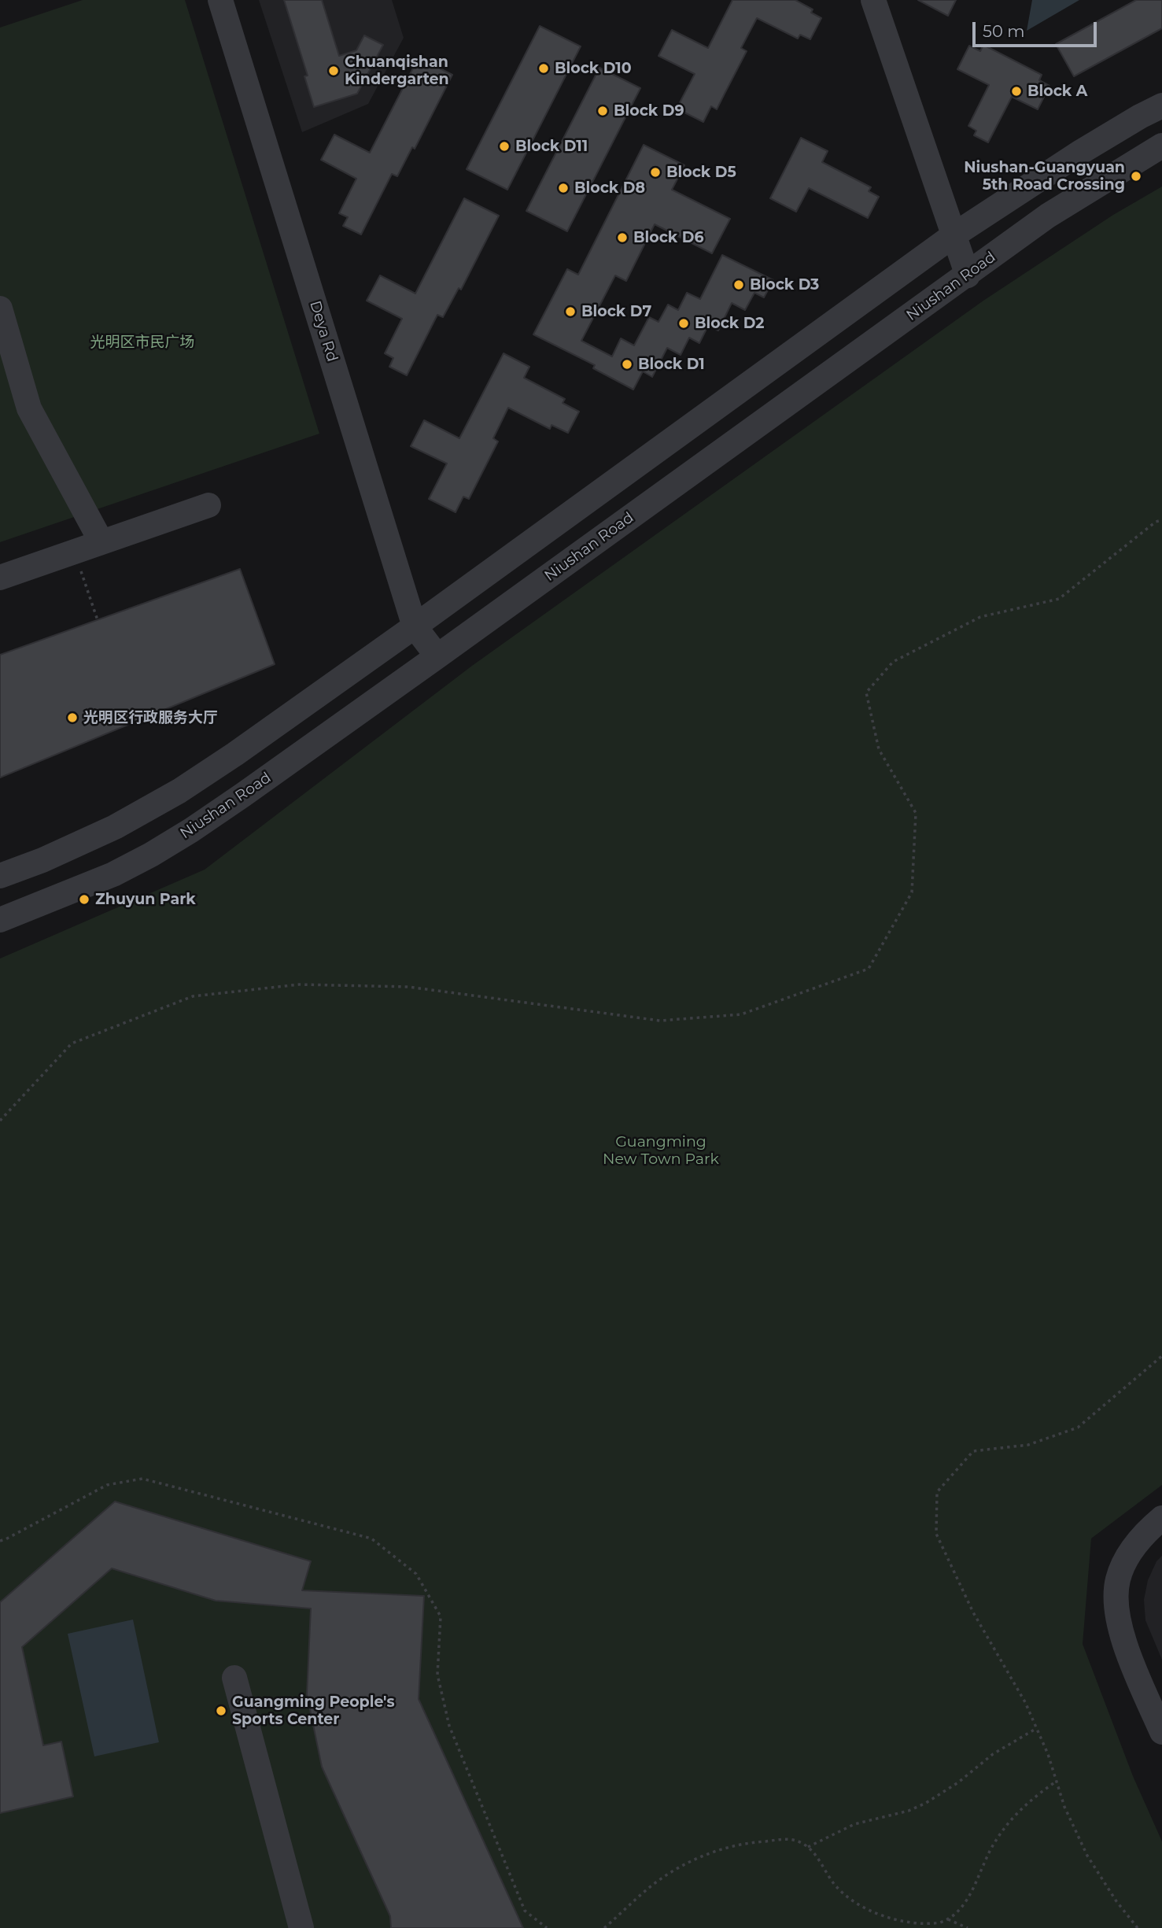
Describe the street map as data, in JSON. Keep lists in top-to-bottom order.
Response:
{
  "streets": {
    "street": ["Niushan Road", "Deya Rd"]
  },
  "crossings": [
    ["Niushan Road", "Deya Rd"]
  ],
  "parks": ["光明区市民广场", "Guangming New Town Park"],
  "places": [
    "Block D10",
    "Chuanqishan Kindergarten",
    "Block A",
    "Block D9",
    "Block D11",
    "Block D5",
    "Niushan-Guangyuan 5th Road Crossing",
    "Block D8",
    "Block D6",
    "Block D3",
    "Block D7",
    "Block D2",
    "Block D1",
    "光明区行政服务大厅",
    "Zhuyun Park",
    "Guangming People's Sports Center"
  ],
  "scale_bar": "50 m"
}
